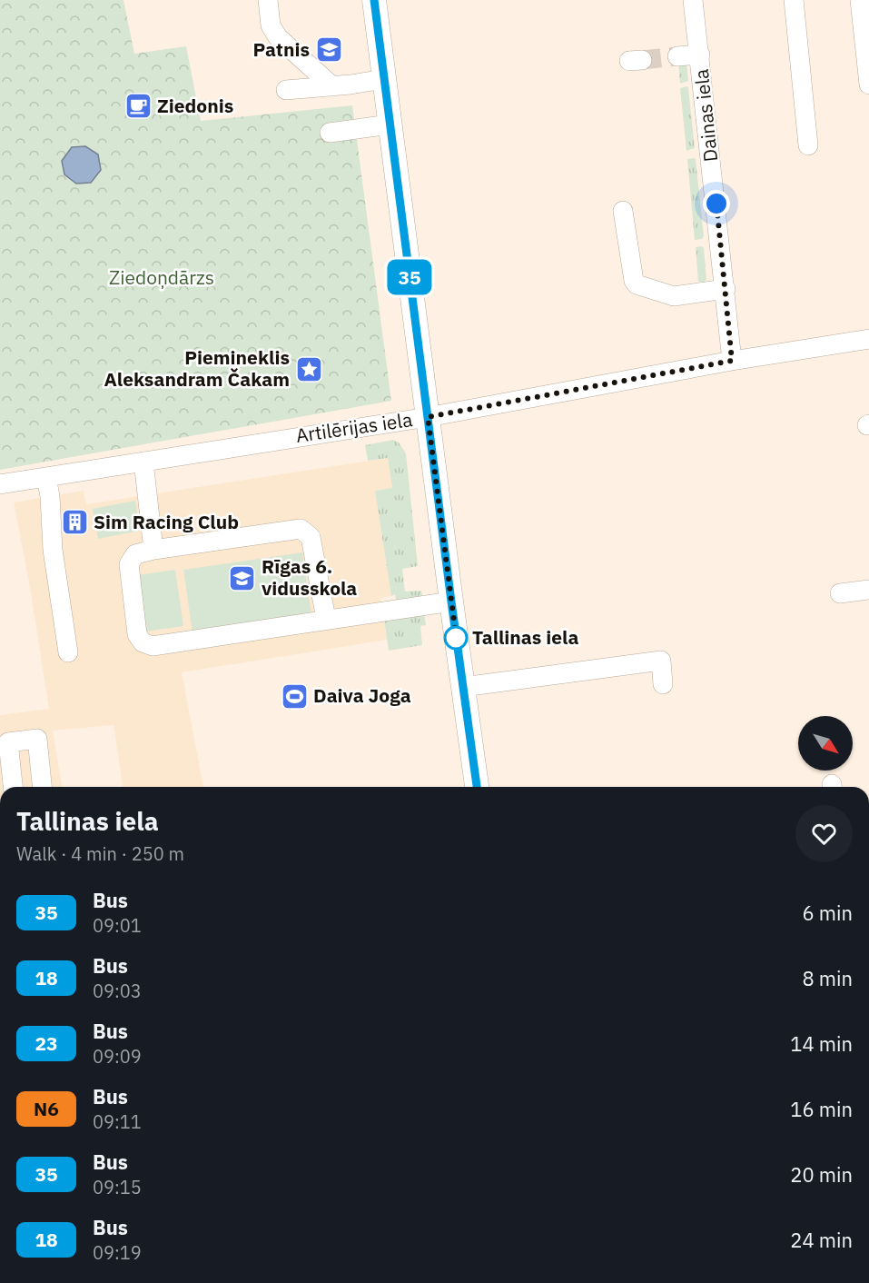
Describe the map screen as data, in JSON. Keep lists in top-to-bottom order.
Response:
{
  "streets": {
    "street": ["Dainas iela", "Artilērijas iela"]
  },
  "crossings": [
    ["Dainas iela", "Artilērijas iela"]
  ],
  "parks": ["Ziedoņdārzs"],
  "places": {
    "school or university": ["Patnis", "Rīgas 6. vidusskola"],
    "cafe": ["Ziedonis"],
    "place": ["Piemineklis Aleksandram Čakam"],
    "building": ["Sim Racing Club"],
    "other": ["Tallinas iela"],
    "sports": ["Daiva Joga"]
  },
  "lines": ["bus line 35"],
  "north": "bottom right",
  "page": {
    "on_map": "35",
    "heading": ["Tallinas iela", "Walk · 4 min · 250 m"],
    "list": [
      {
        "mark": "35",
        "name": "Bus",
        "note": "09:01",
        "value": "6 min"
      },
      {
        "mark": "18",
        "name": "Bus",
        "note": "09:03",
        "value": "8 min"
      },
      {
        "mark": "23",
        "name": "Bus",
        "note": "09:09",
        "value": "14 min"
      },
      {
        "mark": "N6",
        "name": "Bus",
        "note": "09:11",
        "value": "16 min"
      },
      {
        "mark": "35",
        "name": "Bus",
        "note": "09:15",
        "value": "20 min"
      },
      {
        "mark": "18",
        "name": "Bus",
        "note": "09:19",
        "value": "24 min"
      }
    ]
  }
}
